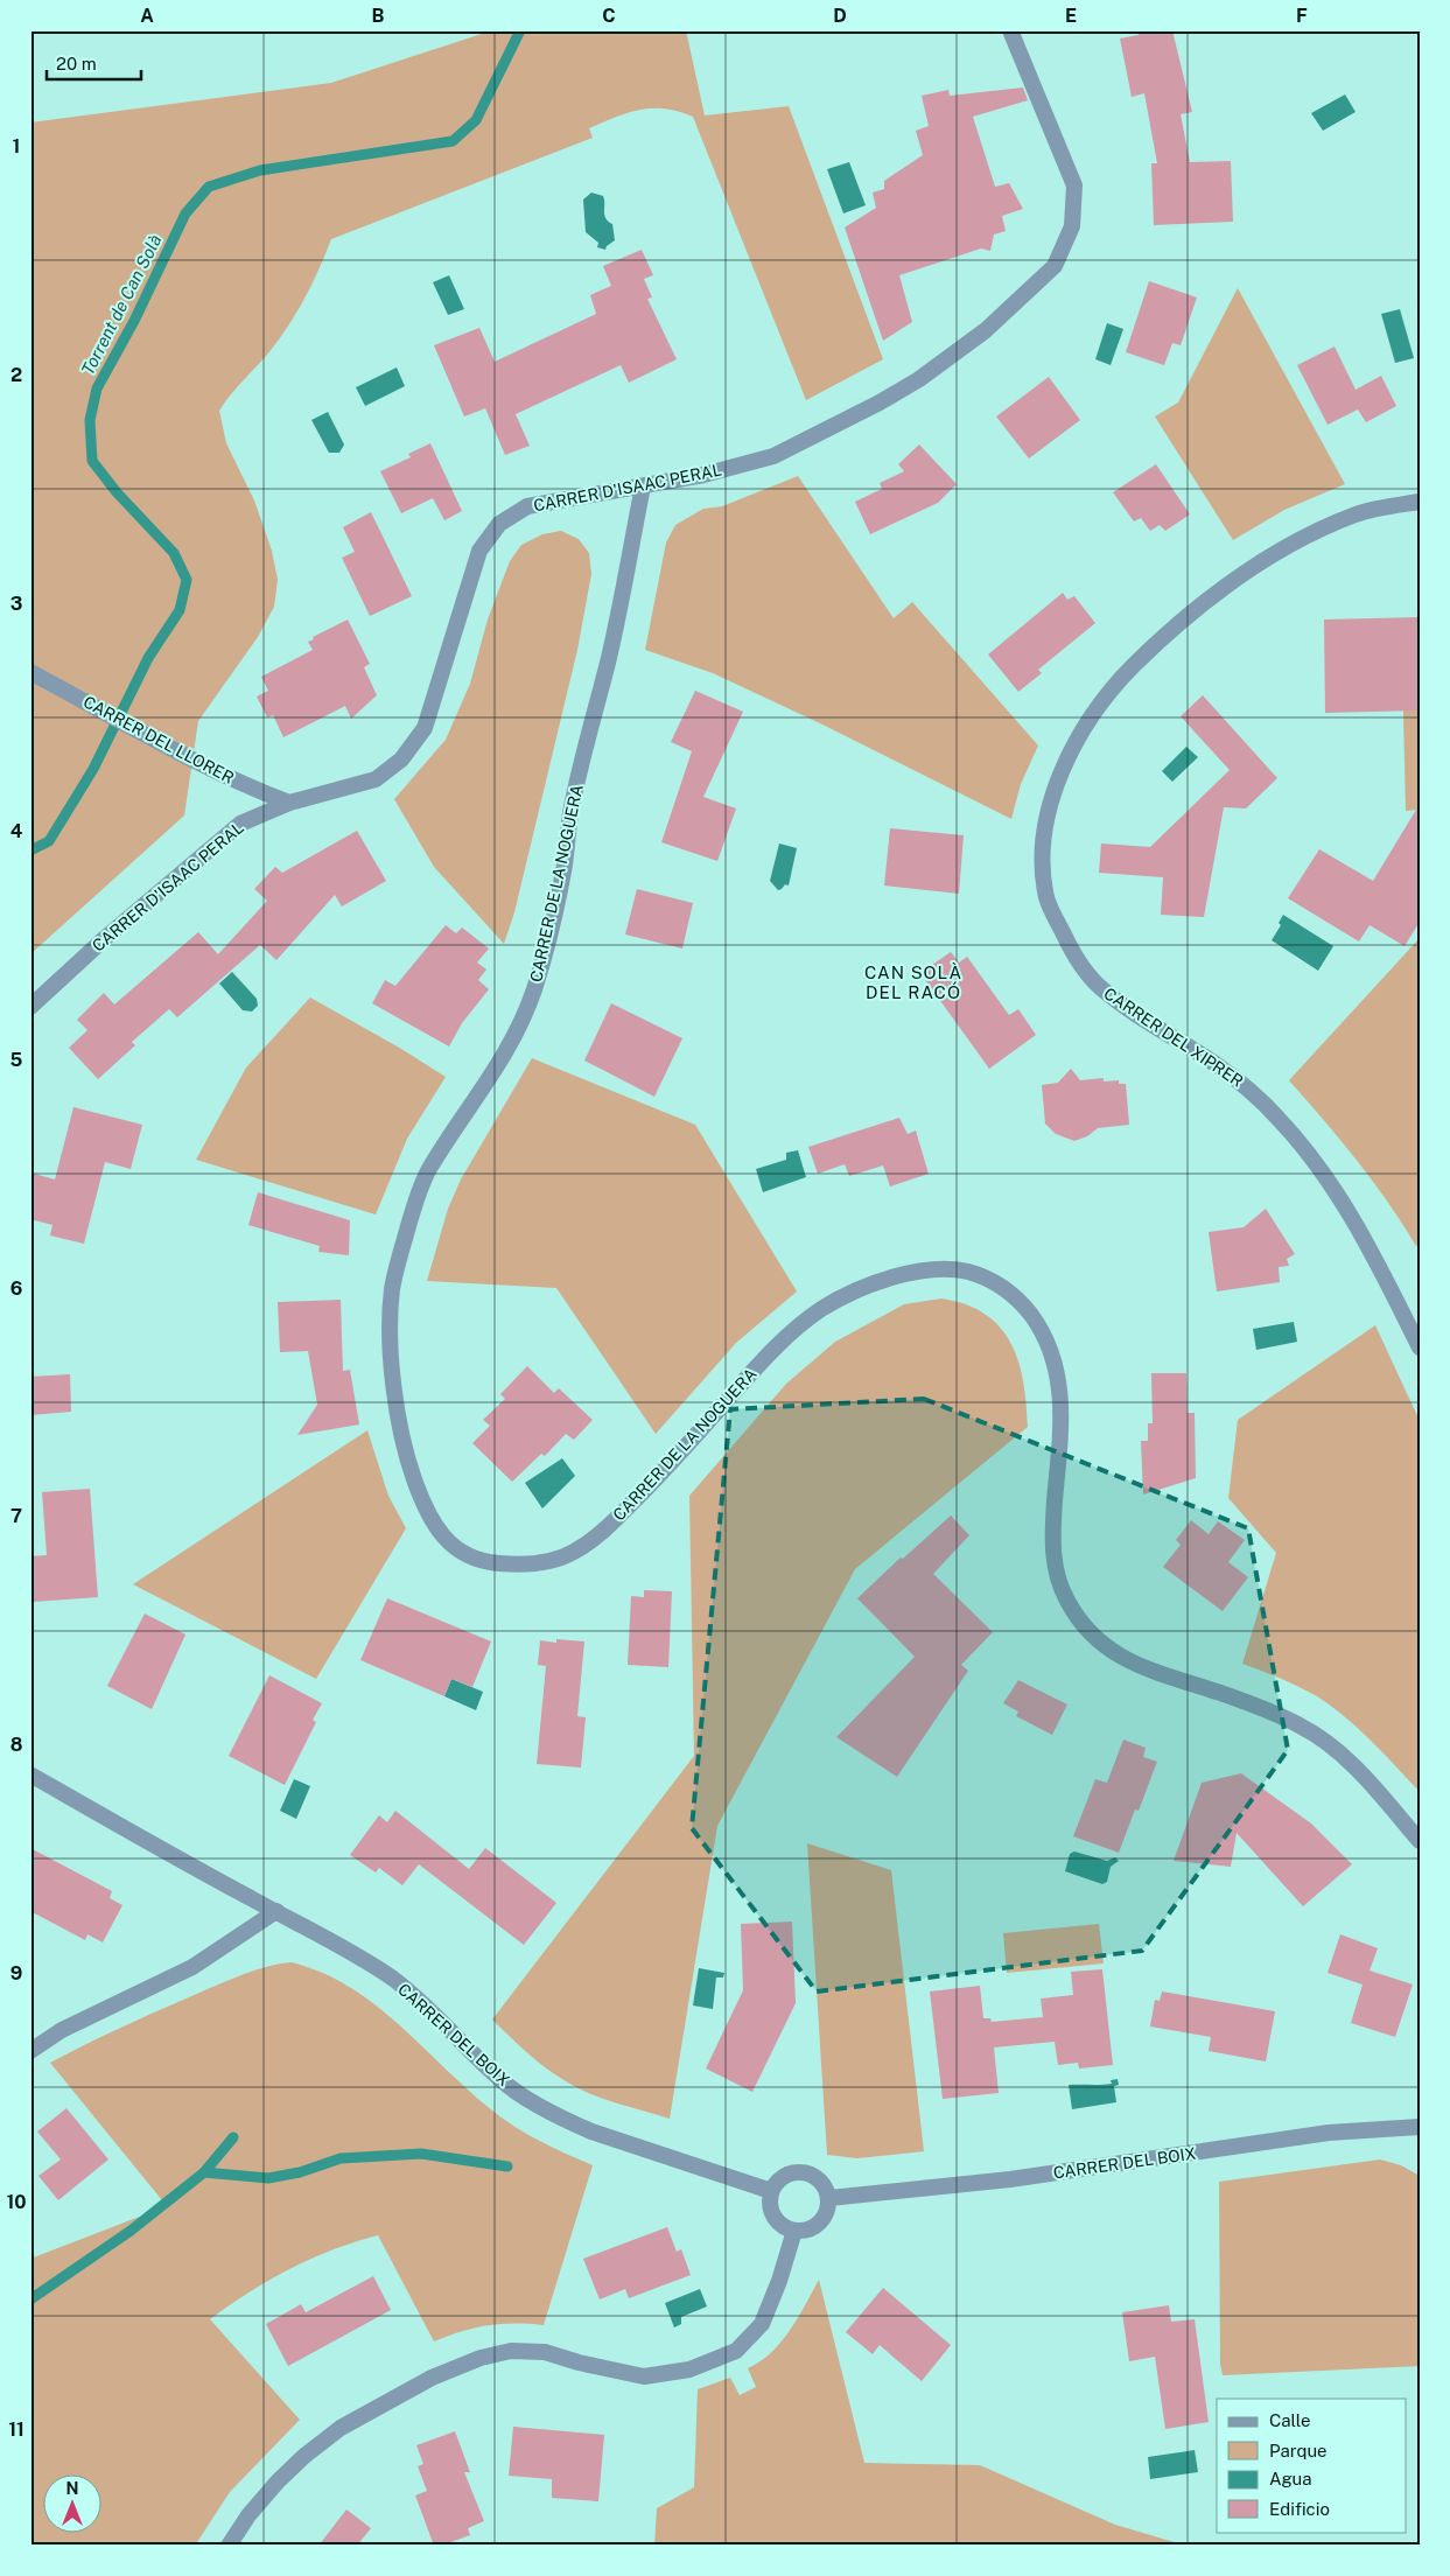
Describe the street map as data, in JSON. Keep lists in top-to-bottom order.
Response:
{
  "streets": {
    "street": [
      "CARRER D'ISAAC PERAL",
      "CARRER DEL LLORER",
      "CARRER DE LA NOGUERA",
      "CARRER DEL XIPRER",
      "CARRER DEL BOIX"
    ]
  },
  "crossings": [
    ["CARRER D'ISAAC PERAL", "CARRER DEL LLORER"],
    ["CARRER D'ISAAC PERAL", "CARRER DE LA NOGUERA"]
  ],
  "districts": ["CAN SOLÀ DEL RACÓ"],
  "water": ["Torrent de Can Solà"],
  "legend": [
    "Calle",
    "Parque",
    "Agua",
    "Edificio"
  ],
  "scale_bar": "20 m",
  "north": "top",
  "grid": {
    "columns": [
      "A",
      "B",
      "C",
      "D",
      "E",
      "F"
    ],
    "rows": [
      "1",
      "2",
      "3",
      "4",
      "5",
      "6",
      "7",
      "8",
      "9",
      "10",
      "11"
    ]
  }
}
